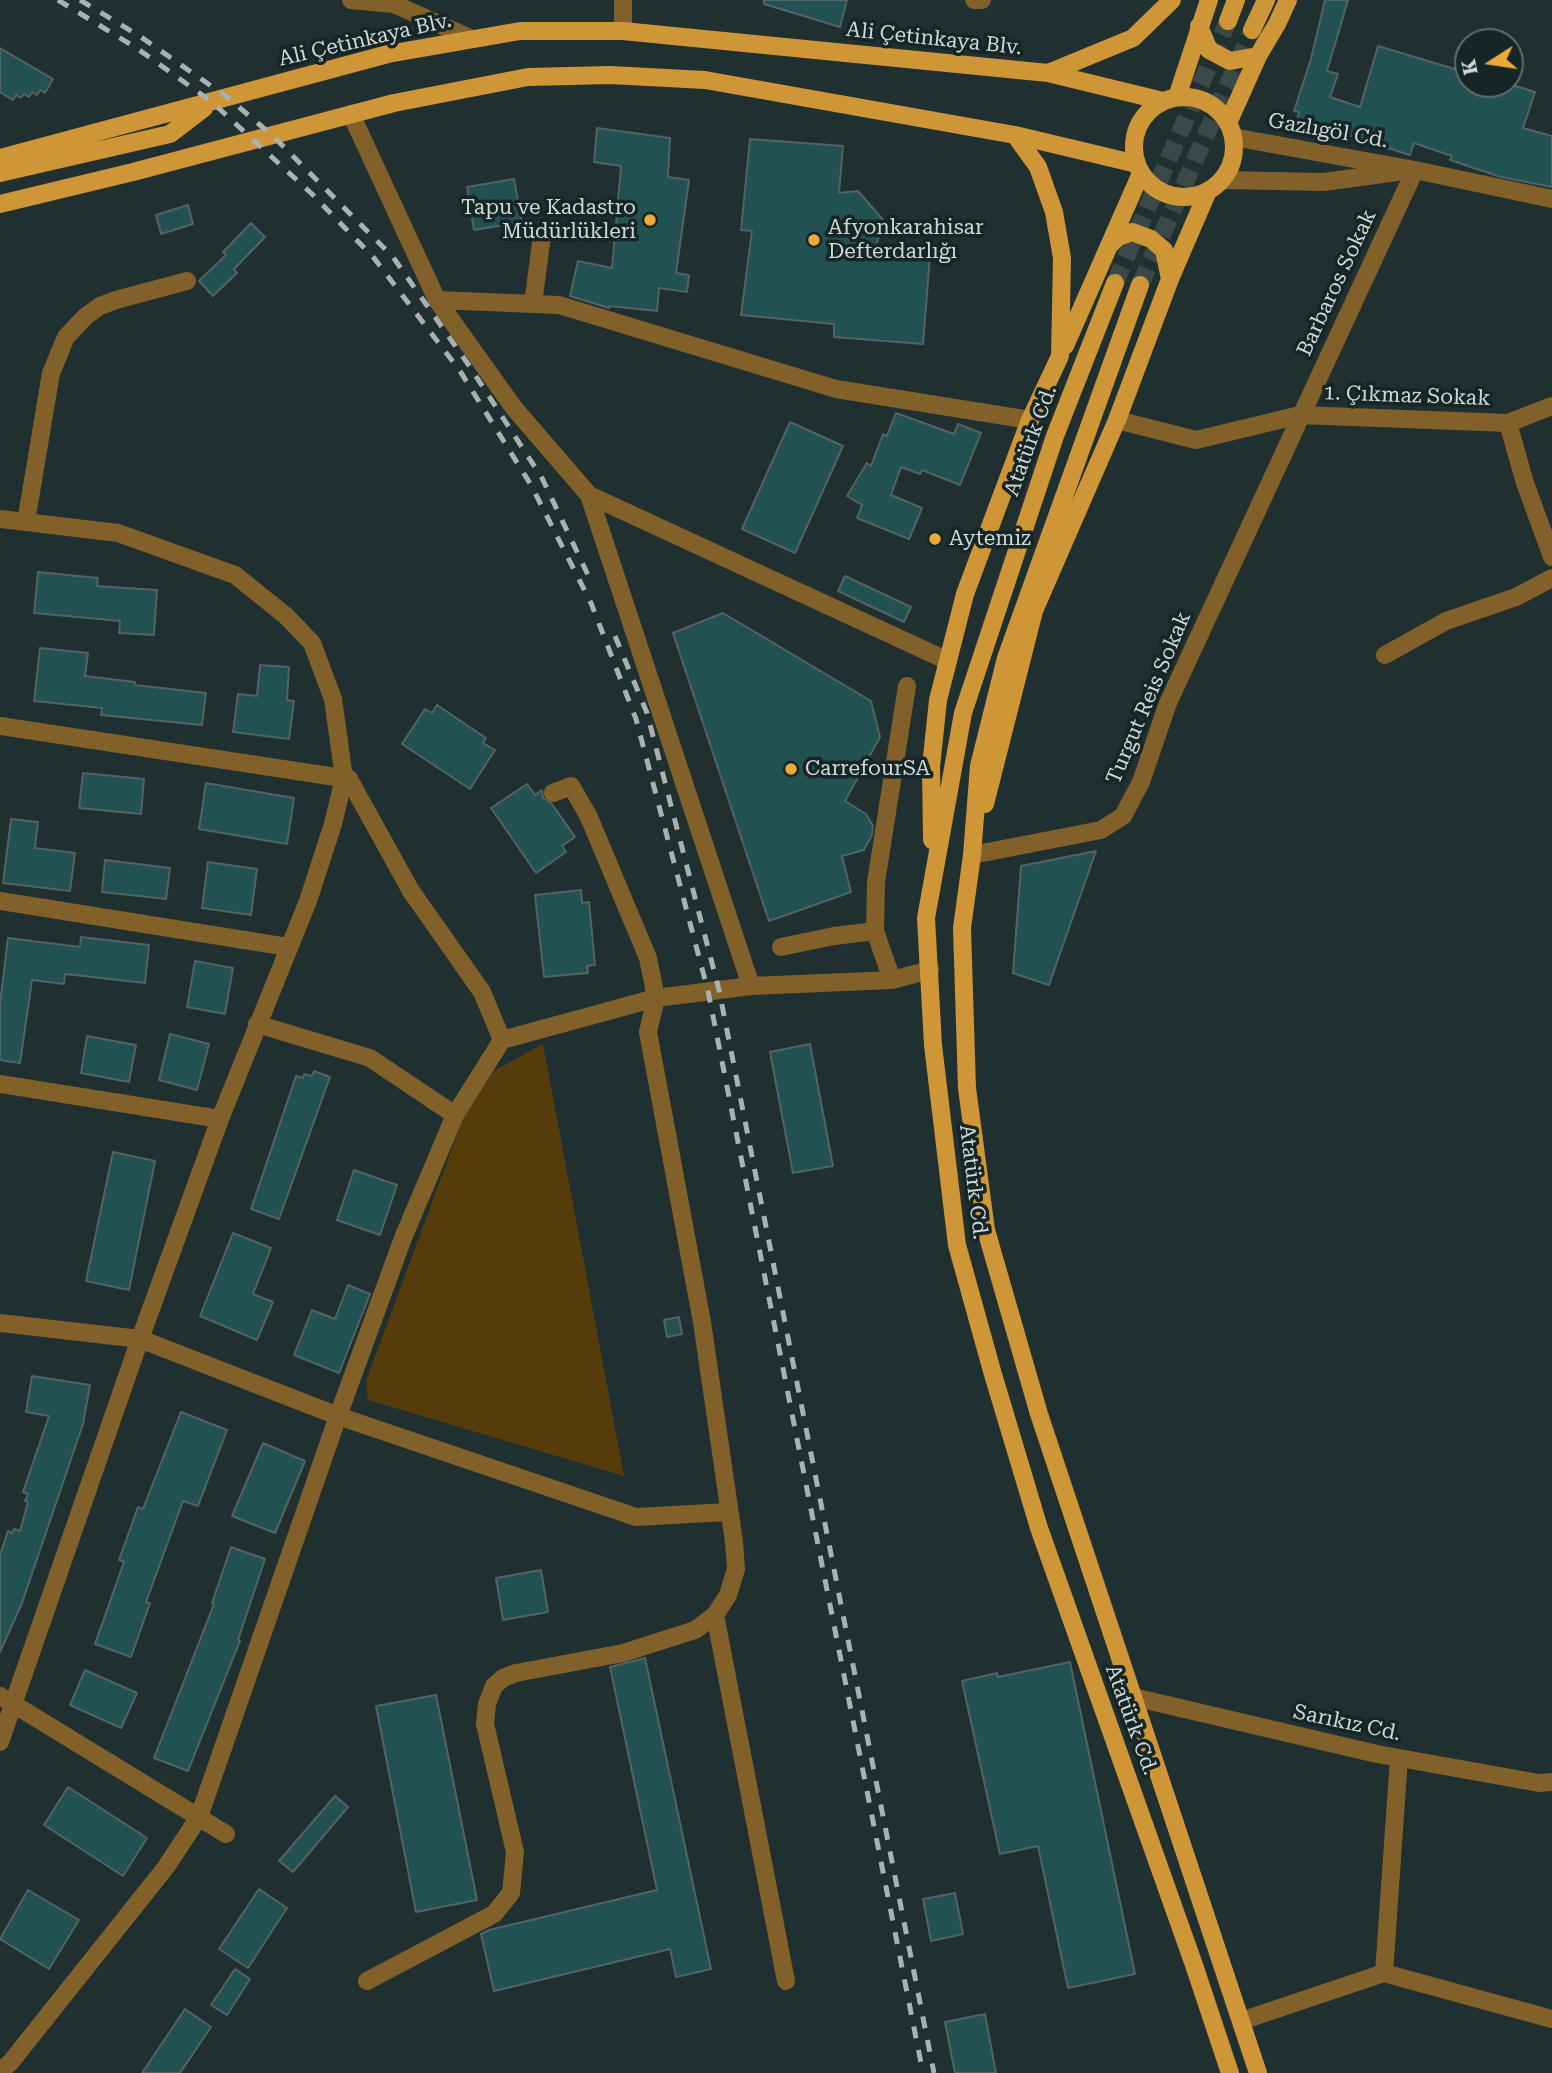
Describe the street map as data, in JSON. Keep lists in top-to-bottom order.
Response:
{
  "streets": {
    "main road": ["Ali Çetinkaya Blv.", "Atatürk Cd."],
    "street": [
      "Gazlıgöl Cd.",
      "Barbaros Sokak",
      "1. Çıkmaz Sokak",
      "Turgut Reis Sokak",
      "Sarıkız Cd."
    ]
  },
  "crossings": [
    ["Ali Çetinkaya Blv.", "Gazlıgöl Cd."],
    ["Gazlıgöl Cd.", "Barbaros Sokak"],
    ["Barbaros Sokak", "1. Çıkmaz Sokak"],
    ["Barbaros Sokak", "Turgut Reis Sokak"],
    ["1. Çıkmaz Sokak", "Turgut Reis Sokak"],
    ["Atatürk Cd.", "Turgut Reis Sokak"],
    ["Atatürk Cd.", "Sarıkız Cd."]
  ],
  "places": [
    "Tapu ve Kadastro Müdürlükleri",
    "Afyonkarahisar Defterdarlığı",
    "Aytemiz",
    "CarrefourSA"
  ],
  "north": "left"
}
